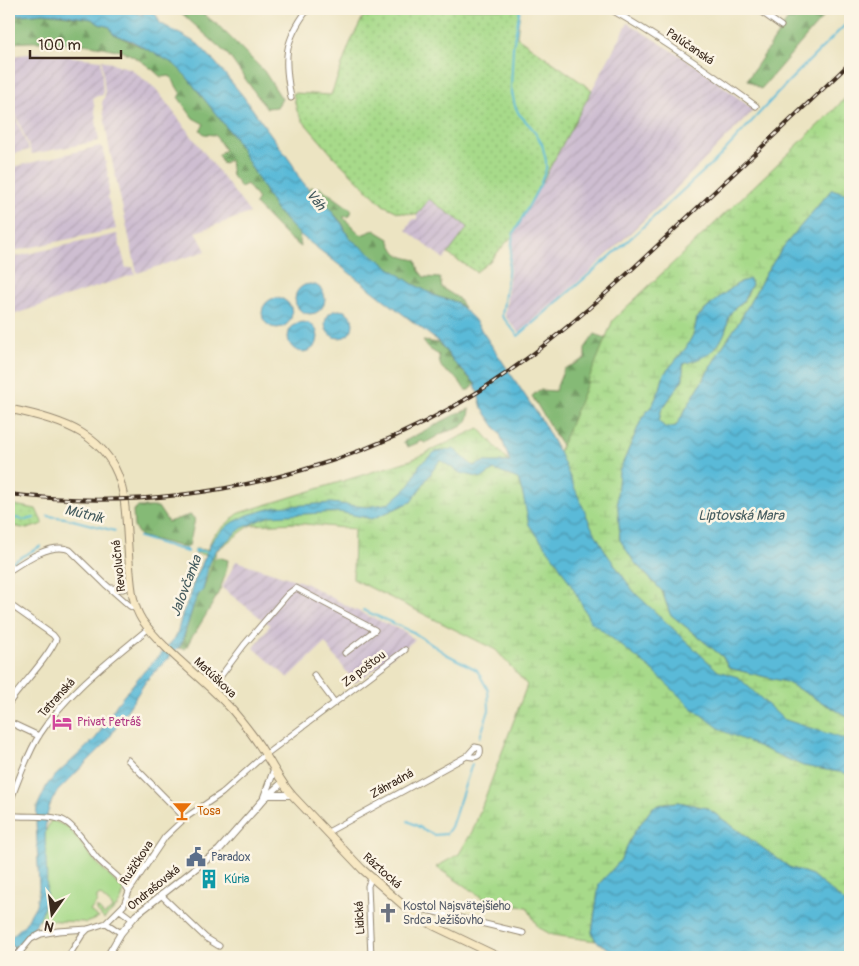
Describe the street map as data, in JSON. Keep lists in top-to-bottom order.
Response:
{
  "streets": {
    "main road": ["Revolučná", "Matúškova", "Ráztocká"],
    "street": [
      "Palúčanská",
      "Za poštou",
      "Tatranská",
      "Záhradná",
      "Ružičkova",
      "Ondrašovská",
      "Lidická"
    ]
  },
  "crossings": [
    ["Revolučná", "Matúškova"],
    ["Za poštou", "Matúškova"],
    ["Za poštou", "Ružičkova"],
    ["Matúškova", "Tatranská"],
    ["Matúškova", "Ružičkova"],
    ["Matúškova", "Ráztocká"],
    ["Matúškova", "Ondrašovská"],
    ["Záhradná", "Ráztocká"],
    ["Ráztocká", "Lidická"]
  ],
  "water": [
    "Váh",
    "Mútnik",
    "Liptovská Mara",
    "Jalovčanka"
  ],
  "places": {
    "hotel": ["Privat Petráš"],
    "bar": ["Tosa"],
    "public building": ["Paradox"],
    "building": ["Kúria"],
    "church": ["Kostol Najsvätejšieho Srdca Ježišovho"]
  },
  "scale_bar": "100 m",
  "north": "bottom"
}
